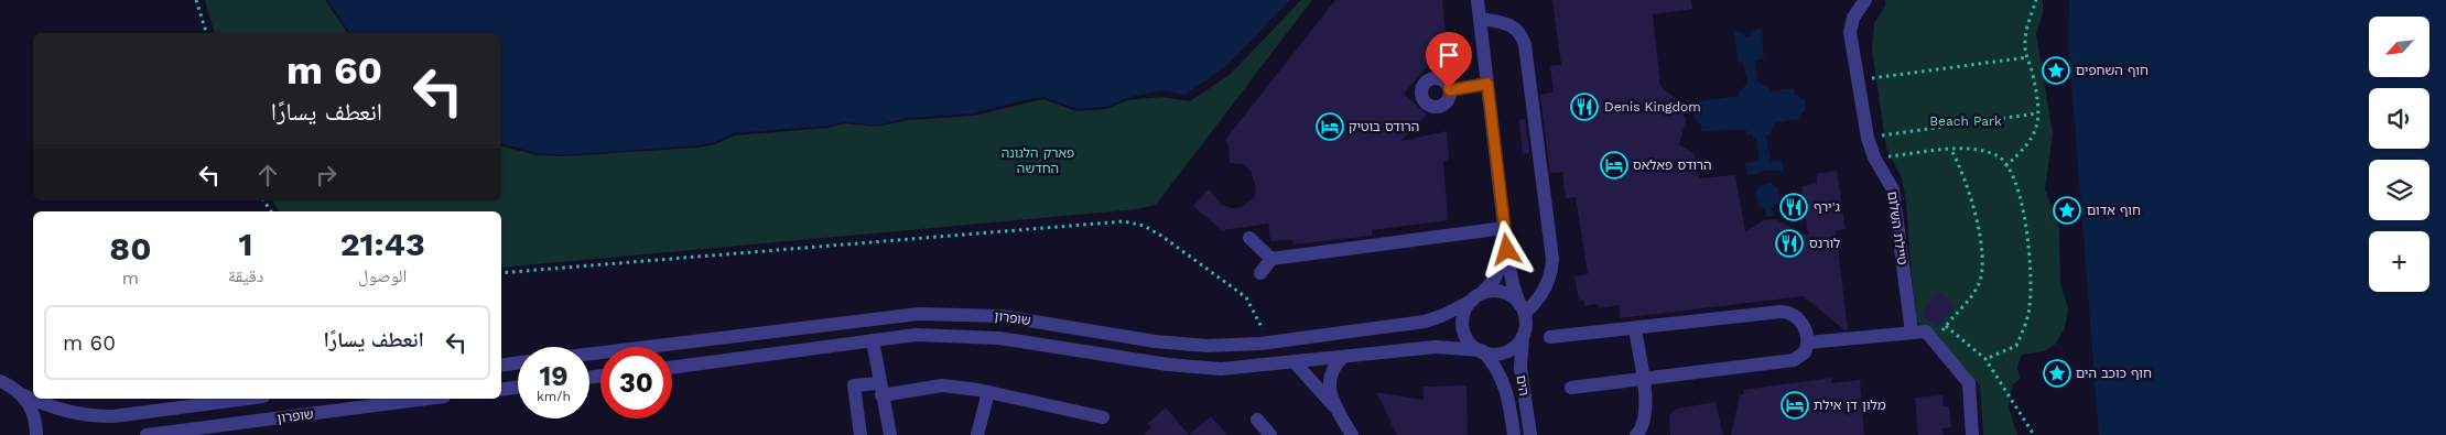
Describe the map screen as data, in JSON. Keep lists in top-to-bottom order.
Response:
{
  "streets": {
    "street": ["טיילת השלום", "שופרון", "הים"]
  },
  "crossings": [
    ["שופרון", "הים"]
  ],
  "parks": ["Beach Park", "פארק הלגונה החדשה"],
  "places": {
    "place": ["חוף השחפים", "חוף אדום", "חוף כוכב הים"],
    "restaurant": ["Denis Kingdom", "ג'ירף", "לורנס"],
    "hotel": ["הרודס בוטיק", "הרודס פאלאס", "מלון דן אילת"]
  },
  "north": "bottom left",
  "page": {
    "map_buttons": "+",
    "turn": ["60 m", "انعطف يسارًا"],
    "eta": [
      "21:43",
      "الوصول",
      "1",
      "دقيقة",
      "80",
      "m"
    ],
    "list": [
      {
        "name": "انعطف يسارًا",
        "value": "60 m"
      }
    ],
    "speed": "19 km/h",
    "limit": "30"
  }
}
